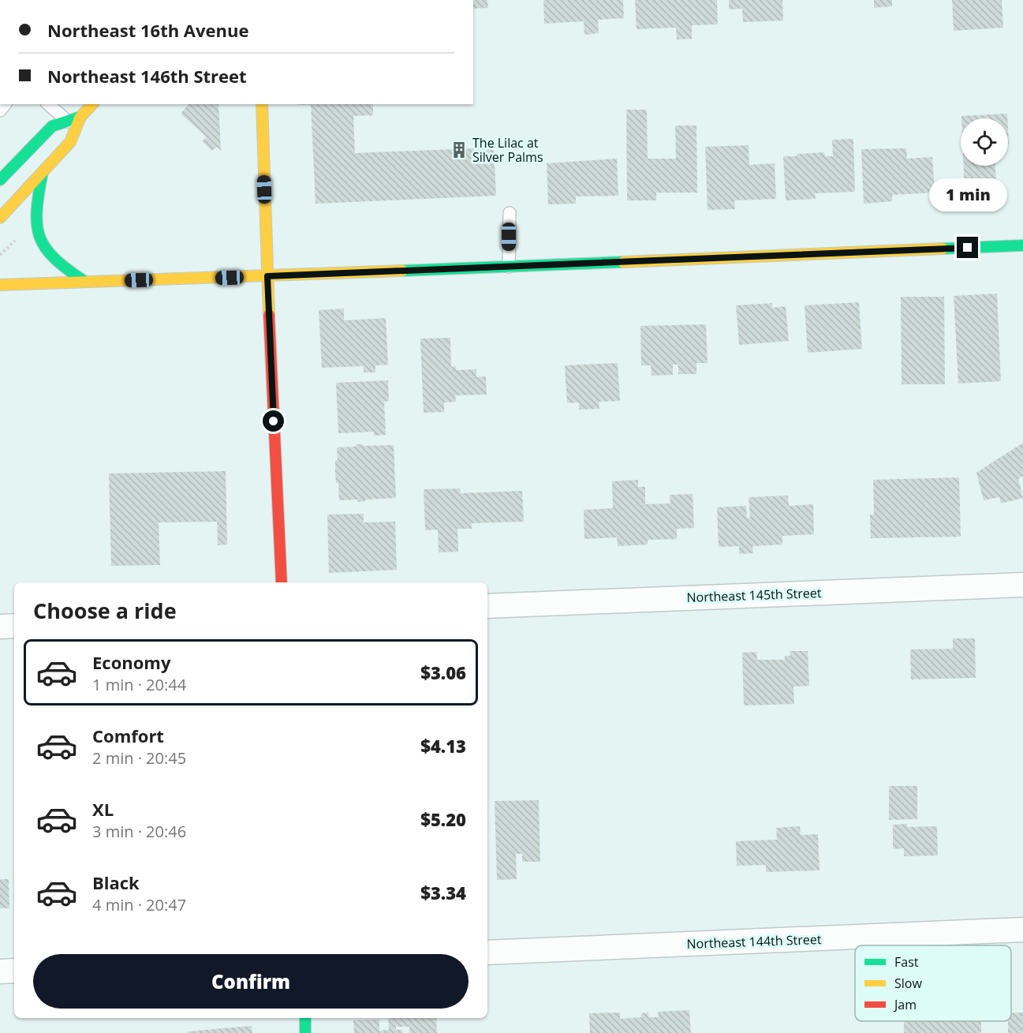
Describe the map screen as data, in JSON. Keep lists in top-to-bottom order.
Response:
{
  "streets": {
    "street": ["Northeast 145th Street", "Northeast 144th Street"]
  },
  "places": {
    "building": ["The Lilac at Silver Palms"]
  },
  "legend": ["Fast", "Slow", "Jam"],
  "page": {
    "banner": ["Northeast 16th Avenue", "Northeast 146th Street"],
    "bubble": "1 min",
    "heading": "Choose a ride",
    "list": [
      {
        "name": "Economy",
        "note": "1 min · 20:44",
        "value": "$3.06"
      },
      {
        "name": "Comfort",
        "note": "2 min · 20:45",
        "value": "$4.13"
      },
      {
        "name": "XL",
        "note": "3 min · 20:46",
        "value": "$5.20"
      },
      {
        "name": "Black",
        "note": "4 min · 20:47",
        "value": "$3.34"
      }
    ],
    "buttons": "Confirm"
  }
}
